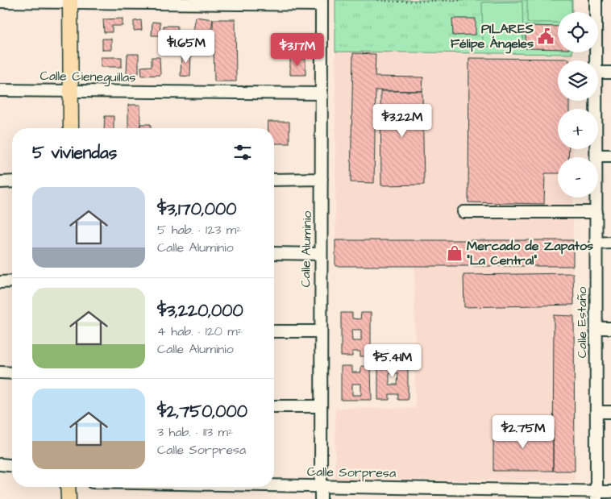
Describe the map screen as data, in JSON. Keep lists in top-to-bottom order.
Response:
{
  "streets": {
    "street": [
      "Calle Cieneguillas",
      "Calle Aluminio",
      "Calle Estaño",
      "Calle Sorpresa"
    ]
  },
  "crossings": [
    ["Calle Cieneguillas", "Calle Aluminio"],
    ["Calle Aluminio", "Calle Sorpresa"],
    ["Calle Estaño", "Calle Sorpresa"]
  ],
  "places": {
    "public building": ["PILARES Félipe Ángeles"],
    "shop": ["Mercado de Zapatos \"La Central\""]
  },
  "page": {
    "map_buttons": ["+", "−"],
    "price": [
      "$1.65M",
      "$3.17M",
      "$3.22M",
      "$5.41M",
      "$2.75M"
    ],
    "heading": "5 viviendas",
    "list": [
      {
        "name": "$3,170,000",
        "note": "5 hab. · 123 m² · Calle Aluminio"
      },
      {
        "name": "$3,220,000",
        "note": "4 hab. · 120 m² · Calle Aluminio"
      },
      {
        "name": "$2,750,000",
        "note": "3 hab. · 113 m² · Calle Sorpresa"
      }
    ]
  }
}
